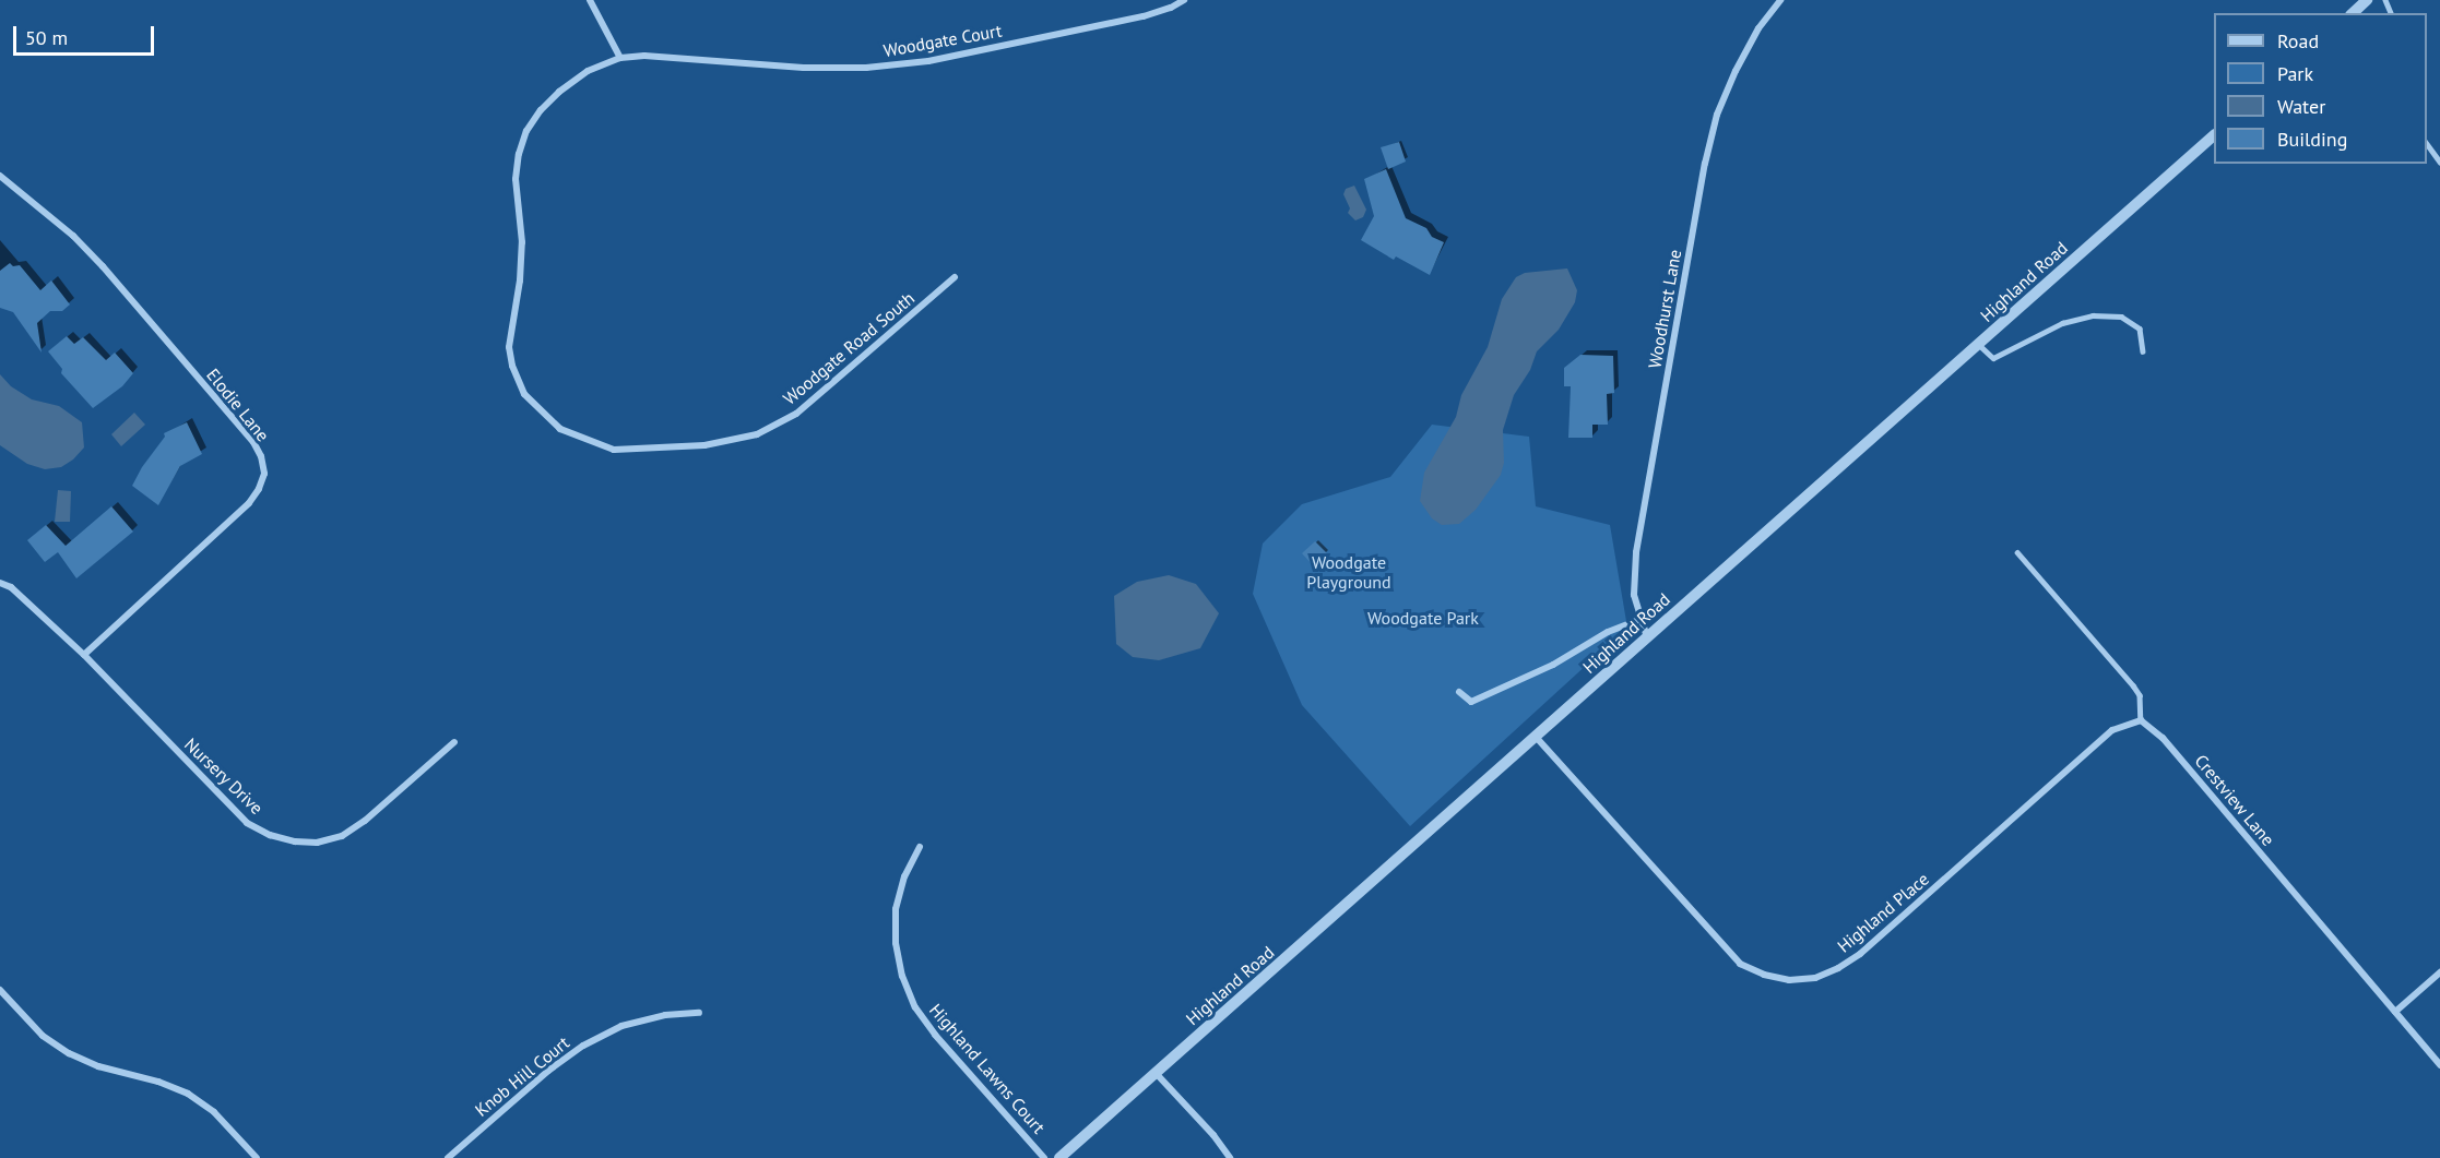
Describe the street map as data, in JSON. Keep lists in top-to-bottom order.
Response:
{
  "streets": {
    "street": [
      "Woodgate Court",
      "Highland Road",
      "Woodhurst Lane",
      "Woodgate Road South",
      "Elodie Lane",
      "Nursery Drive",
      "Crestview Lane",
      "Highland Place",
      "Highland Lawns Court",
      "Knob Hill Court"
    ]
  },
  "crossings": [
    ["Woodgate Court", "Woodgate Road South"],
    ["Highland Road", "Woodhurst Lane"],
    ["Highland Road", "Highland Place"],
    ["Elodie Lane", "Nursery Drive"],
    ["Crestview Lane", "Highland Place"]
  ],
  "parks": ["Woodgate Playground", "Woodgate Park"],
  "legend": [
    "Road",
    "Park",
    "Water",
    "Building"
  ],
  "scale_bar": "50 m"
}
